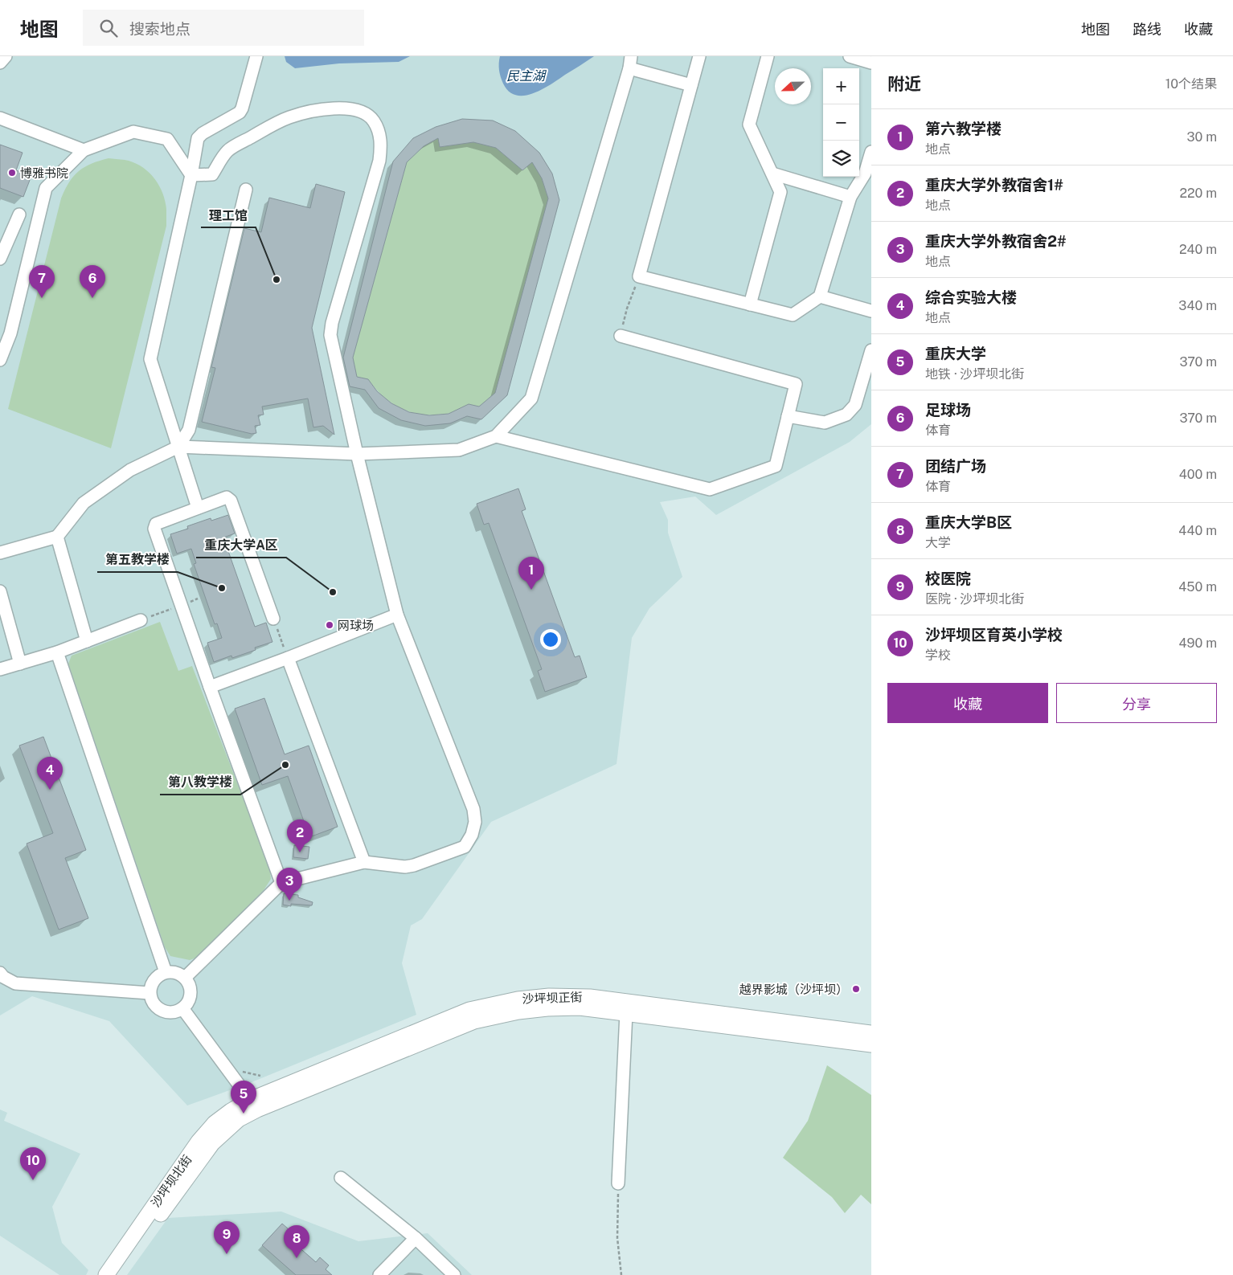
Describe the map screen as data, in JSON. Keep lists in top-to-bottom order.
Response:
{
  "streets": {
    "main road": ["沙坪坝正街", "沙坪坝北街"]
  },
  "crossings": [
    ["沙坪坝正街", "沙坪坝北街"]
  ],
  "water": ["民主湖"],
  "places": [
    "博雅书院",
    "理工馆",
    "第五教学楼",
    "重庆大学A区",
    "网球场",
    "第八教学楼",
    "越界影城（沙坪坝）"
  ],
  "north": "left",
  "page": {
    "header": "地图",
    "search": "搜索地点",
    "nav": ["地图", "路线", "收藏"],
    "heading": ["附近", "10个结果"],
    "map_buttons": ["+", "−"],
    "list": [
      {
        "mark": "1",
        "name": "第六教学楼",
        "note": "地点",
        "value": "30 m"
      },
      {
        "mark": "2",
        "name": "重庆大学外教宿舍1#",
        "note": "地点",
        "value": "220 m"
      },
      {
        "mark": "3",
        "name": "重庆大学外教宿舍2#",
        "note": "地点",
        "value": "240 m"
      },
      {
        "mark": "4",
        "name": "综合实验大楼",
        "note": "地点",
        "value": "340 m"
      },
      {
        "mark": "5",
        "name": "重庆大学",
        "note": "地铁 · 沙坪坝北街",
        "value": "370 m"
      },
      {
        "mark": "6",
        "name": "足球场",
        "note": "体育",
        "value": "370 m"
      },
      {
        "mark": "7",
        "name": "团结广场",
        "note": "体育",
        "value": "400 m"
      },
      {
        "mark": "8",
        "name": "重庆大学B区",
        "note": "大学",
        "value": "440 m"
      },
      {
        "mark": "9",
        "name": "校医院",
        "note": "医院 · 沙坪坝北街",
        "value": "450 m"
      },
      {
        "mark": "10",
        "name": "沙坪坝区育英小学校",
        "note": "学校",
        "value": "490 m"
      }
    ],
    "pins": [
      "6",
      "7",
      "1",
      "4",
      "2",
      "3",
      "5",
      "10",
      "9",
      "8"
    ],
    "buttons": ["收藏", "分享"]
  }
}
